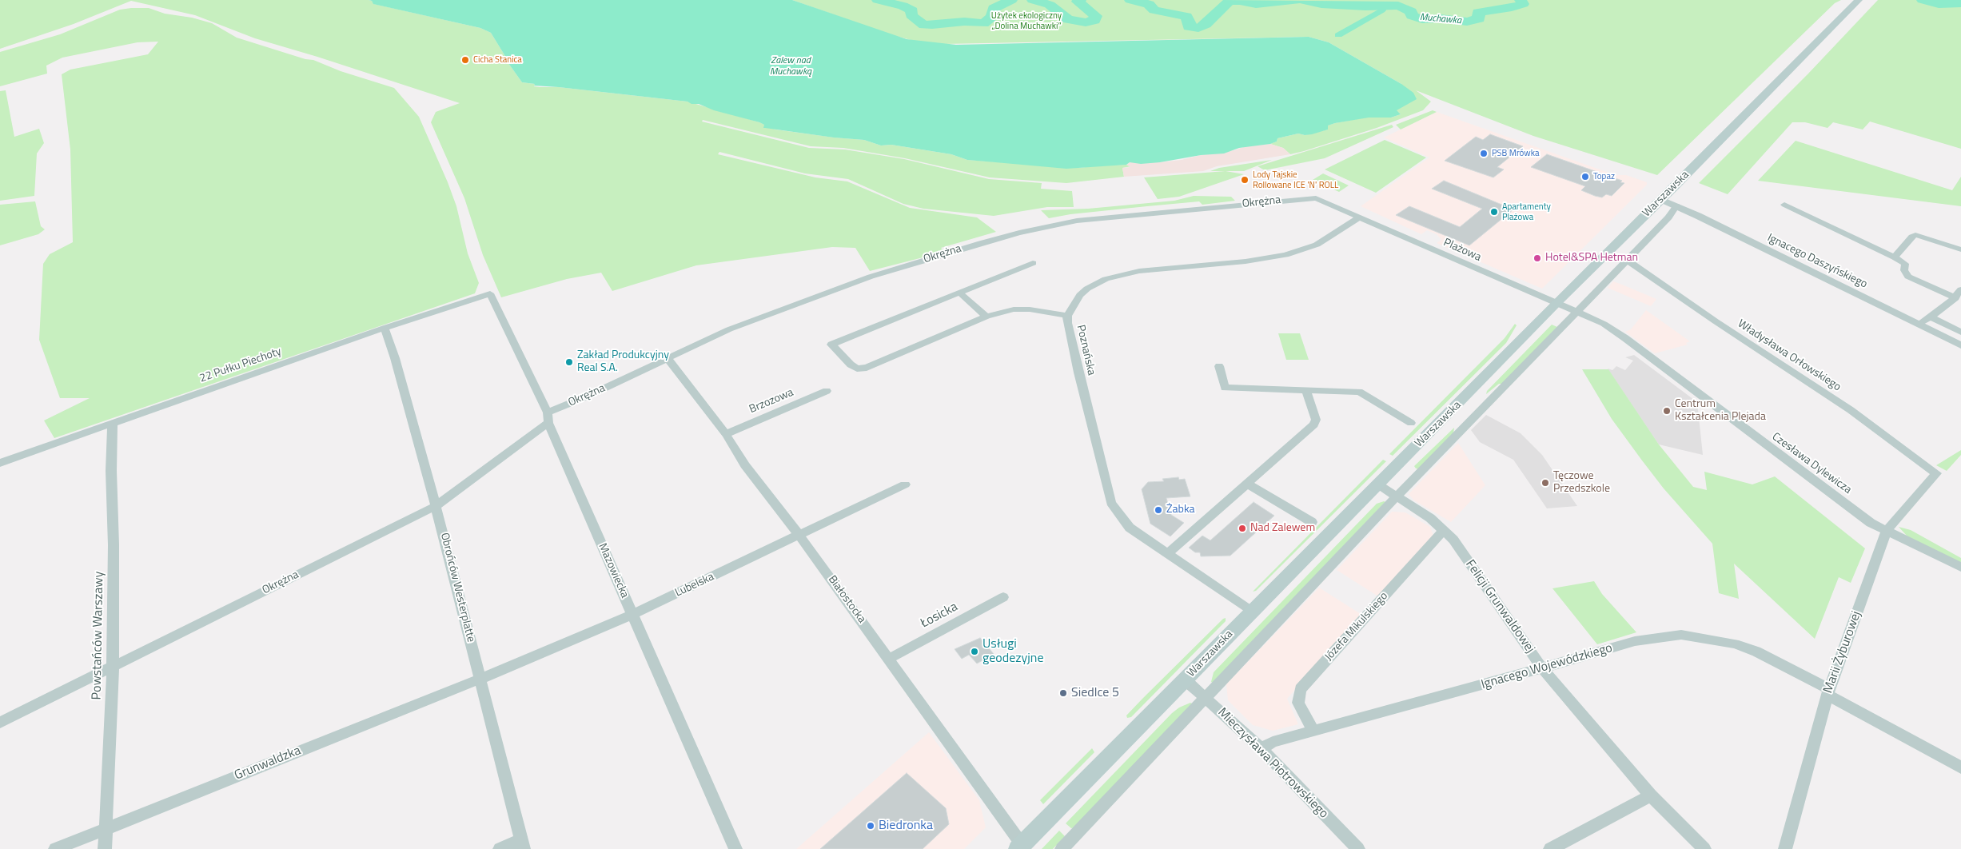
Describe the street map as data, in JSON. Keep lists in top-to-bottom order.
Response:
{
  "streets": {
    "main road": ["Warszawska"],
    "street": [
      "Okrężna",
      "Plażowa",
      "Ignacego Daszyńskiego",
      "Poznańska",
      "Władysława Orłowskiego",
      "22 Pułku Piechoty",
      "Brzozowa",
      "Czesława Dylewicza",
      "Mazowiecka",
      "Lubelska",
      "Obrońców Westerplatte",
      "Białostocka",
      "Felicji Grunwaldowej",
      "Łosicka",
      "Józefa Mikulskiego",
      "Powstańców Warszawy",
      "Marii Żyburowej",
      "Ignacego Wojewódzkiego",
      "Grunwaldzka",
      "Mieczysława Piotrowskiego"
    ]
  },
  "crossings": [
    ["Warszawska", "Plażowa"],
    ["Warszawska", "Ignacego Daszyńskiego"],
    ["Warszawska", "Poznańska"],
    ["Warszawska", "Czesława Dylewicza"],
    ["Warszawska", "Białostocka"],
    ["Warszawska", "Felicji Grunwaldowej"],
    ["Warszawska", "Mieczysława Piotrowskiego"],
    ["Okrężna", "Plażowa"],
    ["Okrężna", "Poznańska"],
    ["Okrężna", "Mazowiecka"],
    ["Okrężna", "Obrońców Westerplatte"],
    ["Okrężna", "Białostocka"],
    ["Okrężna", "Powstańców Warszawy"],
    ["Plażowa", "Poznańska"],
    ["Plażowa", "Czesława Dylewicza"],
    ["Władysława Orłowskiego", "Marii Żyburowej"],
    ["22 Pułku Piechoty", "Mazowiecka"],
    ["22 Pułku Piechoty", "Obrońców Westerplatte"],
    ["22 Pułku Piechoty", "Powstańców Warszawy"],
    ["Brzozowa", "Białostocka"],
    ["Czesława Dylewicza", "Marii Żyburowej"],
    ["Mazowiecka", "Lubelska"],
    ["Lubelska", "Obrońców Westerplatte"],
    ["Lubelska", "Białostocka"],
    ["Lubelska", "Grunwaldzka"],
    ["Obrońców Westerplatte", "Grunwaldzka"],
    ["Białostocka", "Łosicka"],
    ["Felicji Grunwaldowej", "Józefa Mikulskiego"],
    ["Felicji Grunwaldowej", "Ignacego Wojewódzkiego"],
    ["Józefa Mikulskiego", "Ignacego Wojewódzkiego"],
    ["Powstańców Warszawy", "Grunwaldzka"],
    ["Marii Żyburowej", "Ignacego Wojewódzkiego"],
    ["Ignacego Wojewódzkiego", "Mieczysława Piotrowskiego"]
  ],
  "water": ["Muchawka", "Zalew nad Muchawką"],
  "parks": ["Użytek ekologiczny „Dolina Muchawki”"],
  "places": [
    "Cicha Stanica",
    "PSB Mrówka",
    "Topaz",
    "Lody Tajskie Rollowane ICE 'N' ROLL",
    "Apartamenty Plażowa",
    "Hotel&SPA Hetman",
    "Zakład Produkcyjny Real S.A.",
    "Centrum Kształcenia Plejada",
    "Tęczowe Przedszkole",
    "Żabka",
    "Nad Zalewem",
    "Usługi geodezyjne",
    "Siedlce 5",
    "Biedronka"
  ]
}
